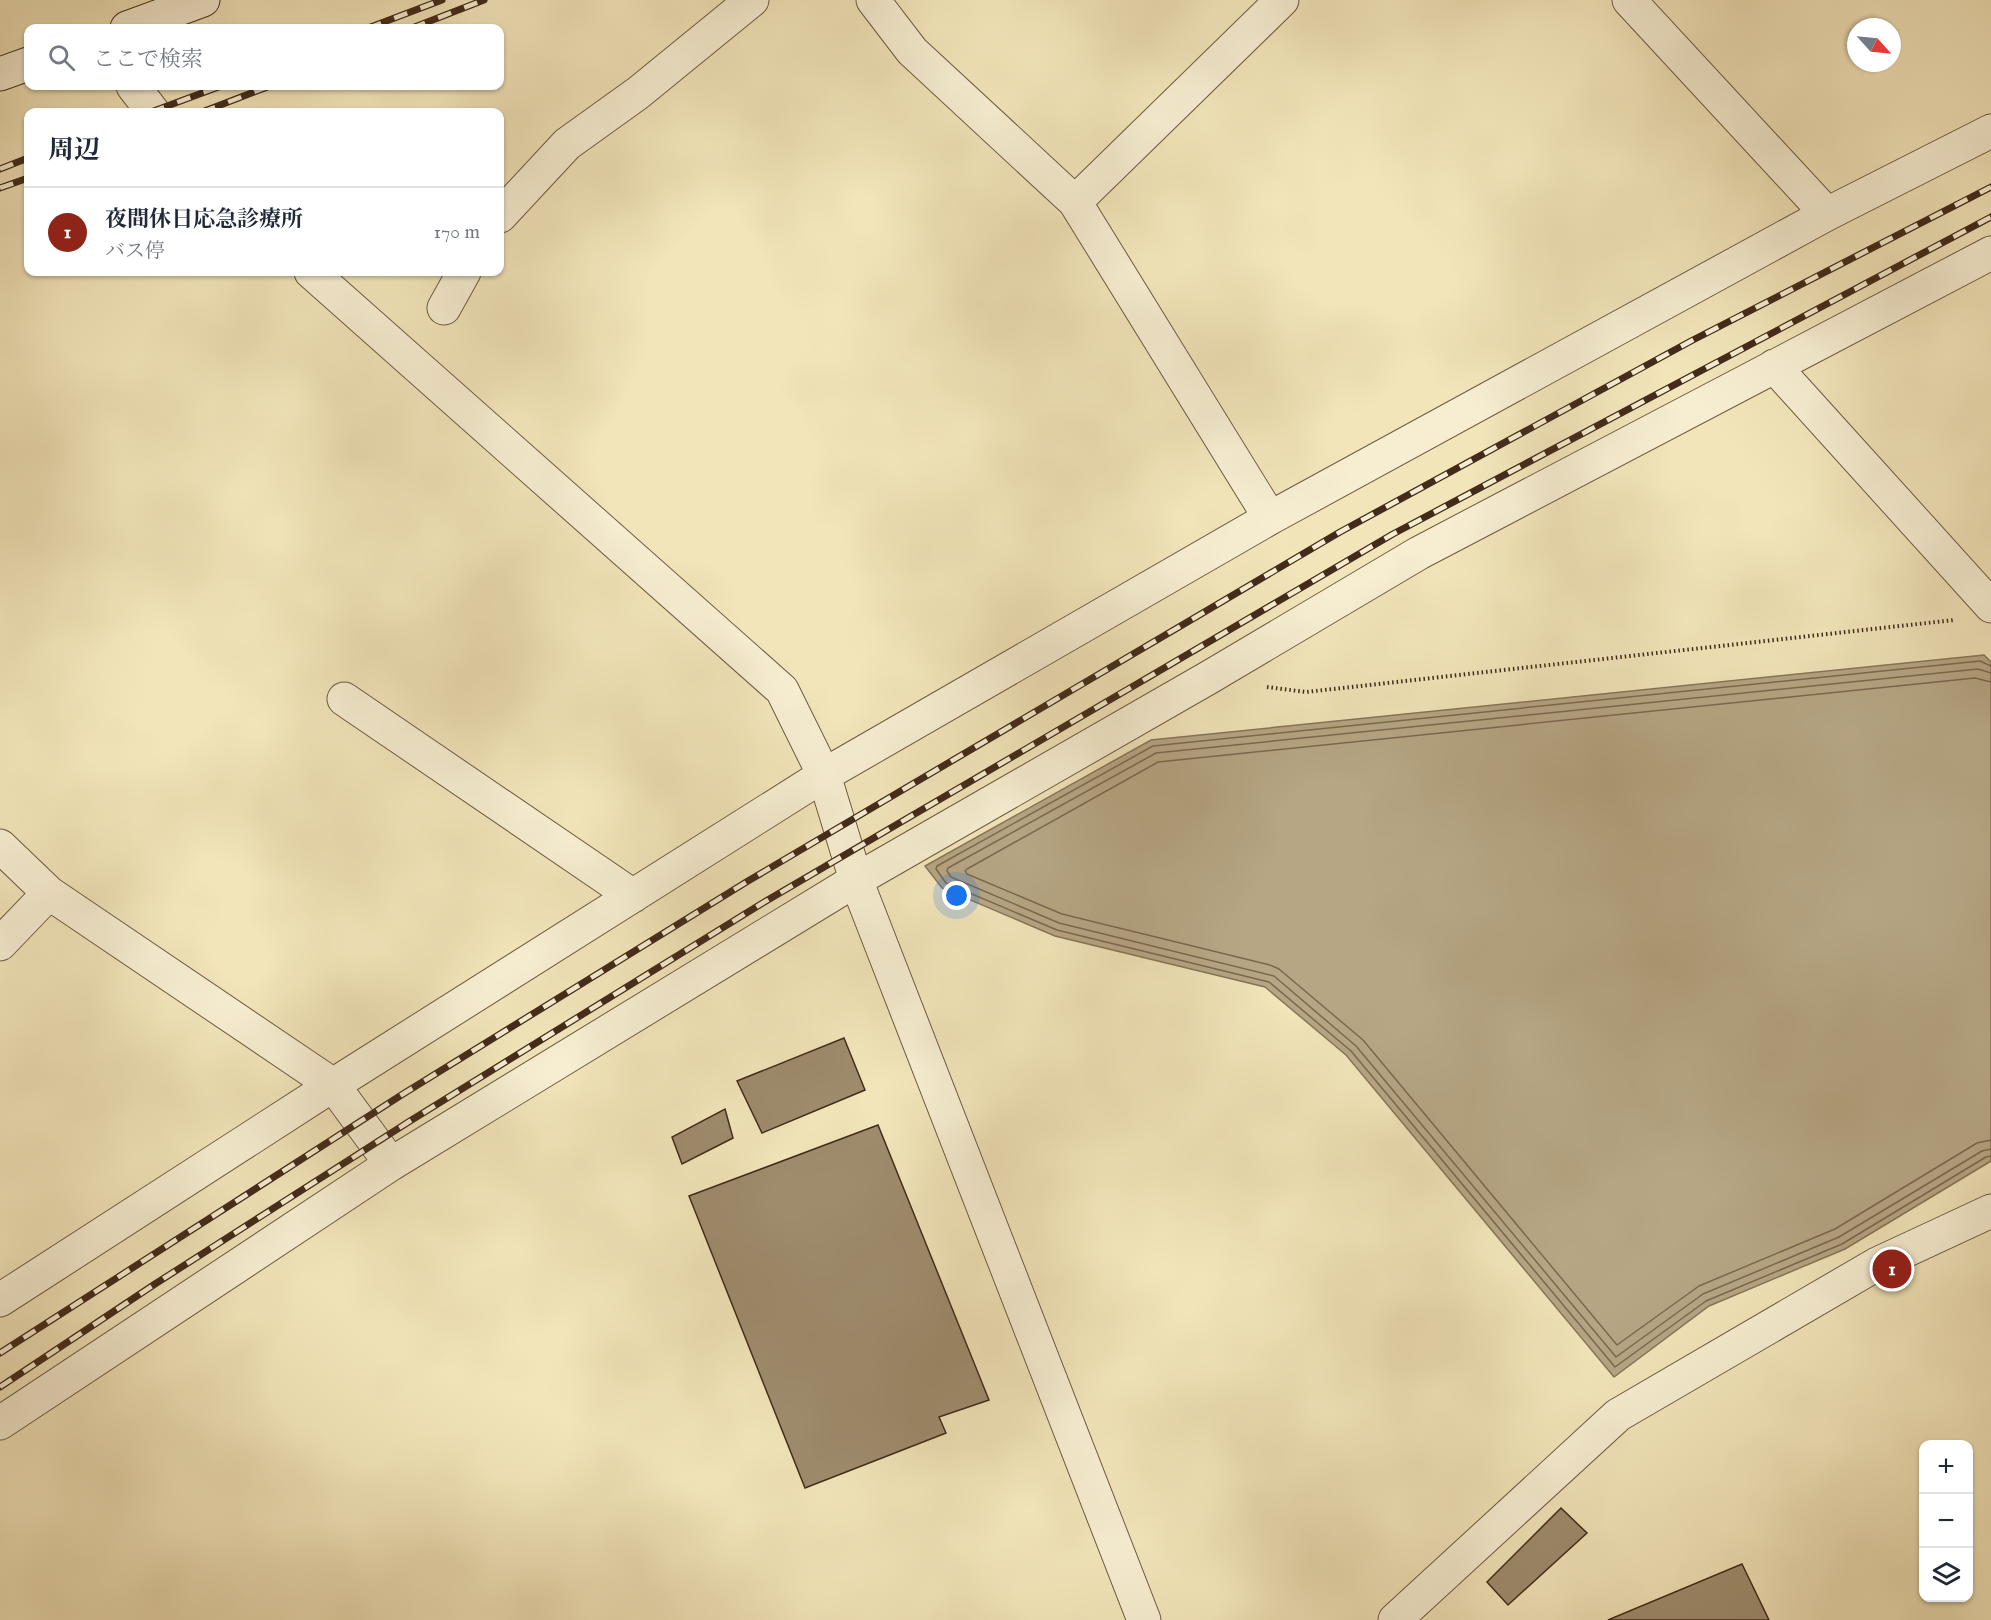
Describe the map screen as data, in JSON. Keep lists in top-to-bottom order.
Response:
{
  "north": "bottom right",
  "page": {
    "search": "ここで検索",
    "heading": "周辺",
    "list": [
      {
        "mark": "1",
        "name": "夜間休日応急診療所",
        "note": "バス停",
        "value": "170 m"
      }
    ],
    "pins": "1",
    "map_buttons": ["+", "−"]
  }
}
